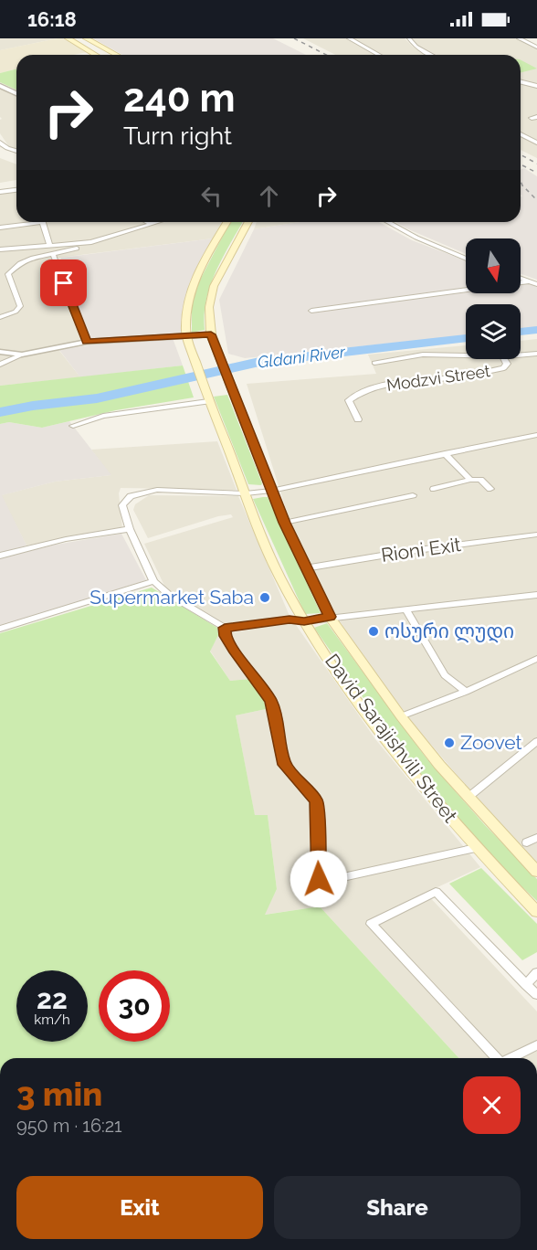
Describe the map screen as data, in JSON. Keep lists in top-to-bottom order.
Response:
{
  "streets": {
    "main road": ["David Sarajishvili Street"],
    "street": ["Modzvi Street", "Rioni Exit"]
  },
  "crossings": [
    ["Rioni Exit", "David Sarajishvili Street"]
  ],
  "water": ["Gldani River"],
  "places": ["Supermarket Saba", "ოსური ლუდი", "Zoovet"],
  "north": "bottom",
  "page": {
    "status": "16:18",
    "turn": ["240 m", "Turn right"],
    "speed": "22 km/h",
    "limit": "30",
    "heading": ["3 min", "950 m · 16:21"],
    "buttons": ["Exit", "Share"]
  }
}
